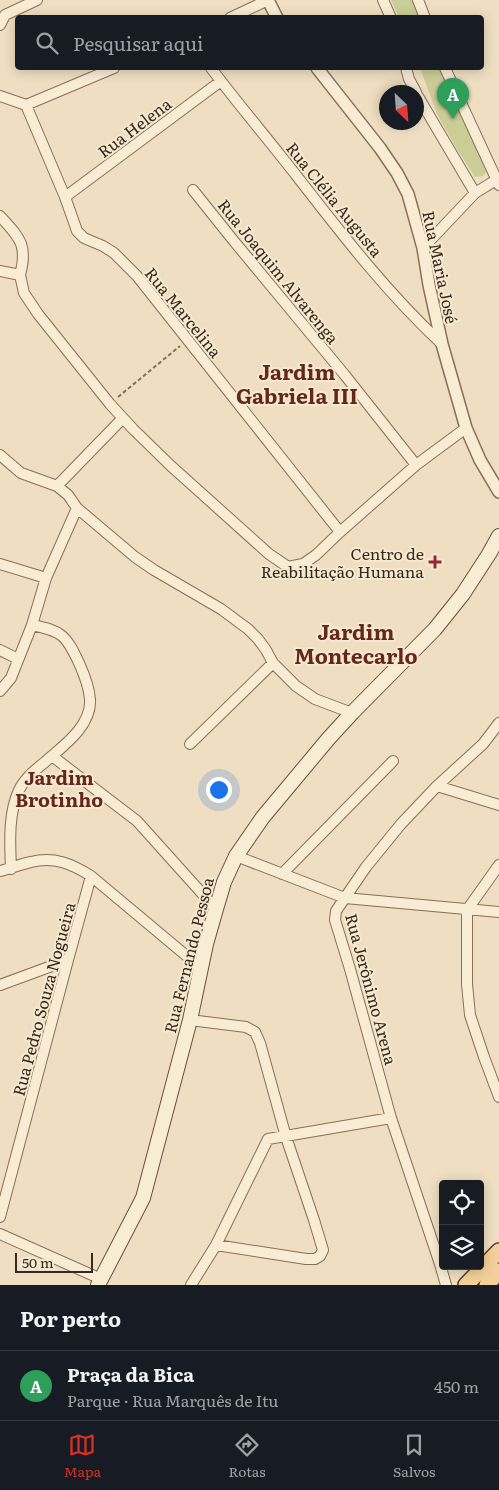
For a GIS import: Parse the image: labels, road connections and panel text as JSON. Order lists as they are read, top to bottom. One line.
{"streets":{"main road":["Rua Fernando Pessoa"],"street":["Rua Helena","Rua Clélia Augusta","Rua Maria José","Rua Joaquim Alvarenga","Rua Marcelina","Rua Jerônimo Arena","Rua Pedro Souza Nogueira"]},"crossings":[["Rua Helena","Rua Clélia Augusta"],["Rua Helena","Rua Marcelina"],["Rua Clélia Augusta","Rua Maria José"]],"districts":["Jardim Gabriela III","Jardim Montecarlo","Jardim Brotinho"],"places":{"health":["Centro de Reabilitação Humana"]},"scale_bar":"50 m","north":"bottom right","page":{"search":"Pesquisar aqui","pins":"A","scale":"50 m","heading":"Por perto","list":[{"mark":"A","name":"Praça da Bica","note":"Parque · Rua Marquês de Itu","value":"450 m"}],"nav":["Mapa","Rotas","Salvos"]}}
